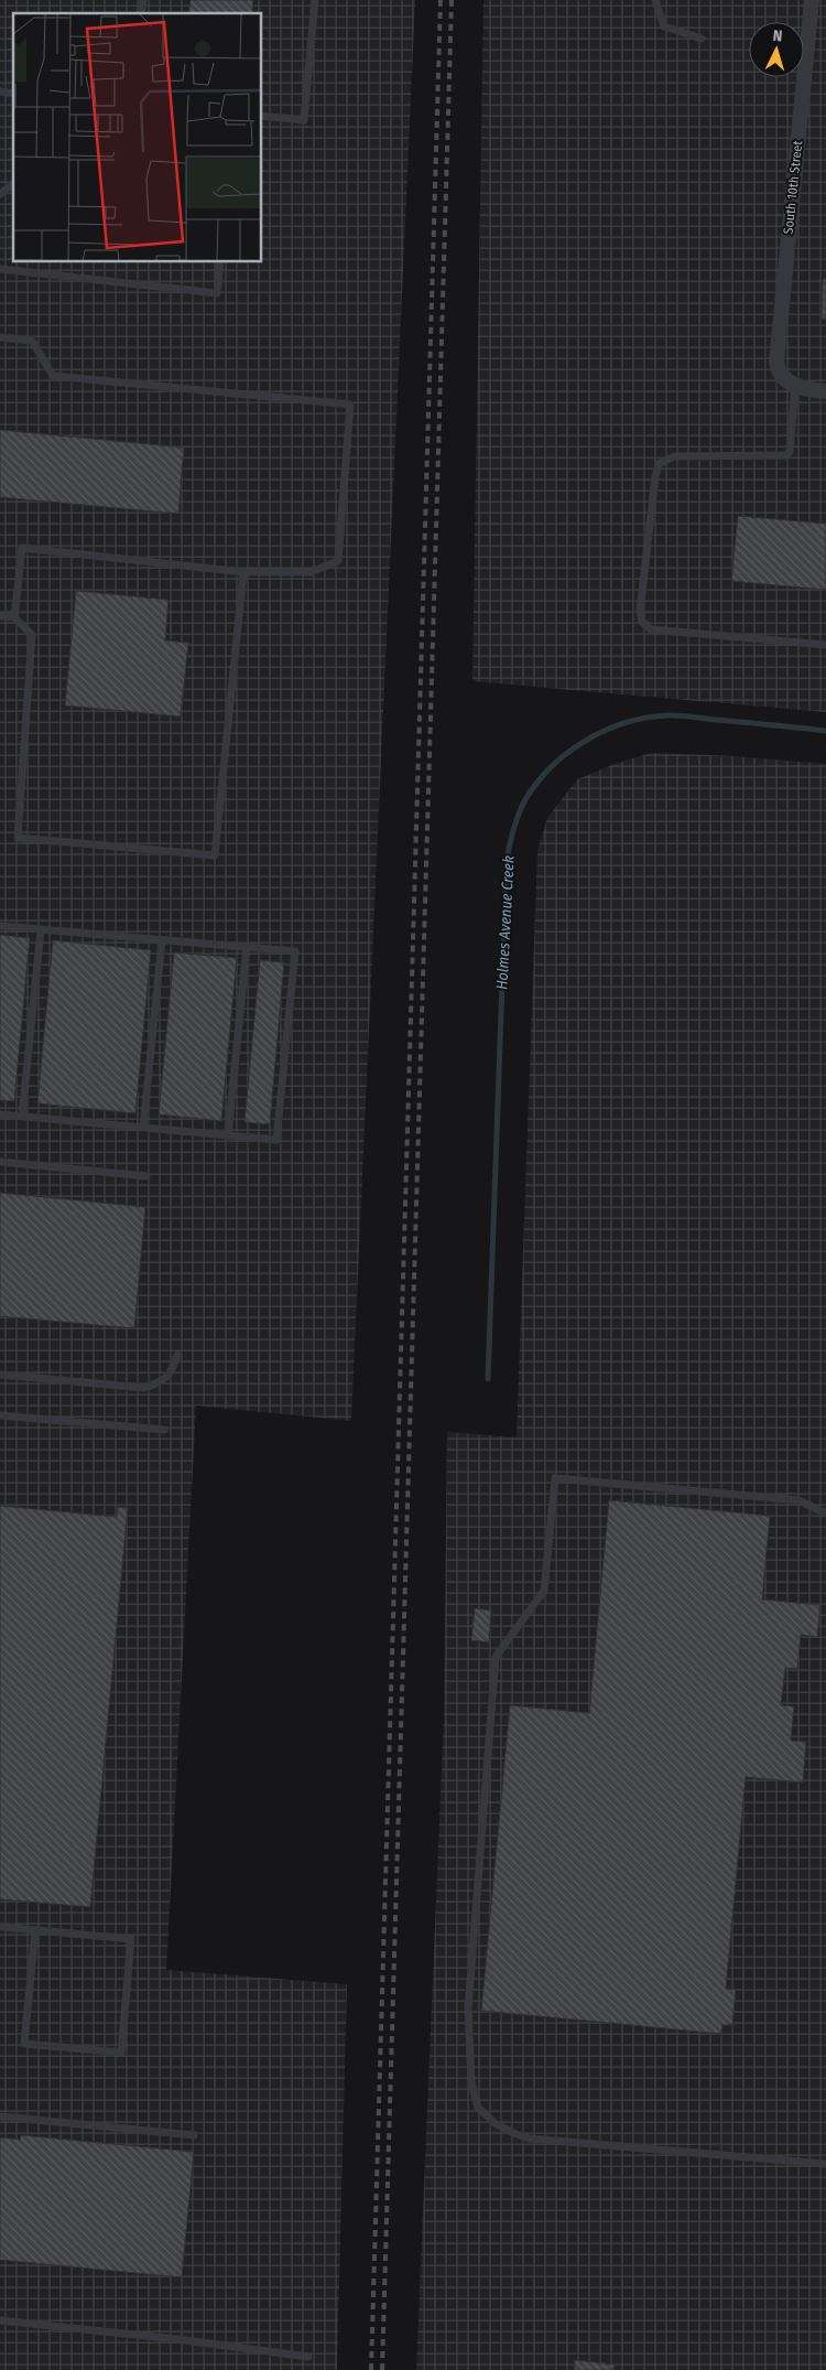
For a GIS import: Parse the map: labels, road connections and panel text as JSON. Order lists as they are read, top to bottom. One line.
{"streets":{"street":["South 10th Street"]},"water":["Holmes Avenue Creek"],"north":"top"}
